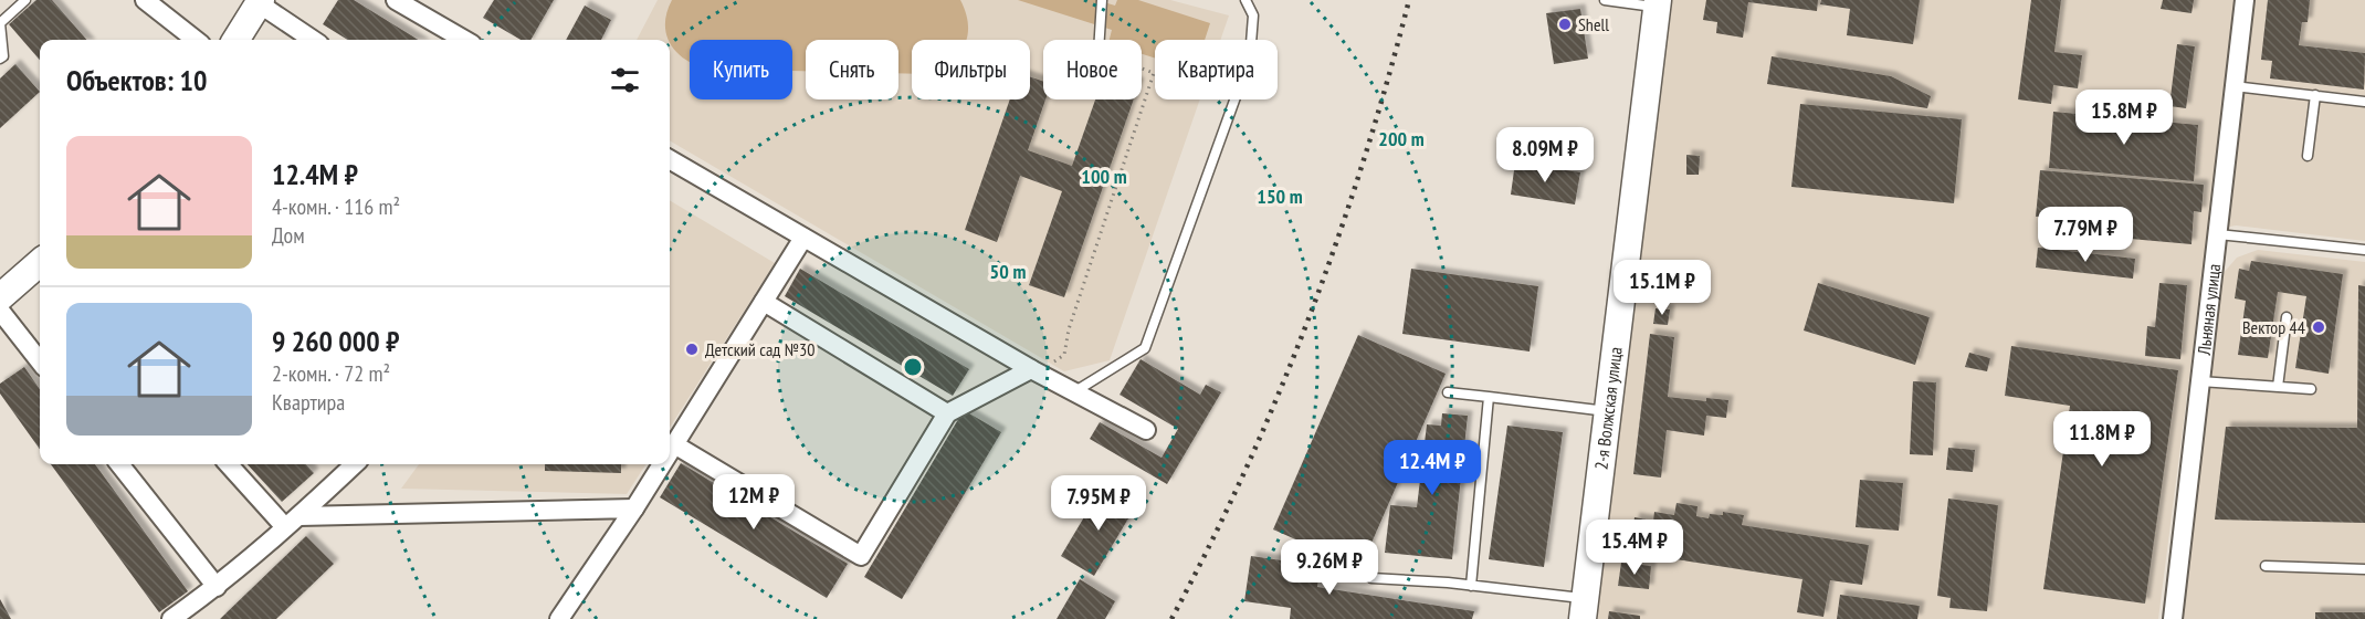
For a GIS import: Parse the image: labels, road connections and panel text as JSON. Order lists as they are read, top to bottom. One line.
{"streets":{"street":["Льняная улица","2-я Волжская улица"]},"places":["Shell","Вектор 44","Детский сад №30"],"page":{"chip":["Купить","Снять","Фильтры","Новое","Квартира"],"heading":"Объектов: 10","price":["15.8M ₽","8.09M ₽","7.79M ₽","15.1M ₽","11.8M ₽","12.4M ₽","12M ₽","7.95M ₽","15.4M ₽","9.26M ₽"],"list":[{"name":"12.4M ₽","note":"4-комн. · 116 m² · Дом"},{"name":"9 260 000 ₽","note":"2-комн. · 72 m² · Квартира"}]},"rings":["200 m","100 m","150 m","50 m"]}
